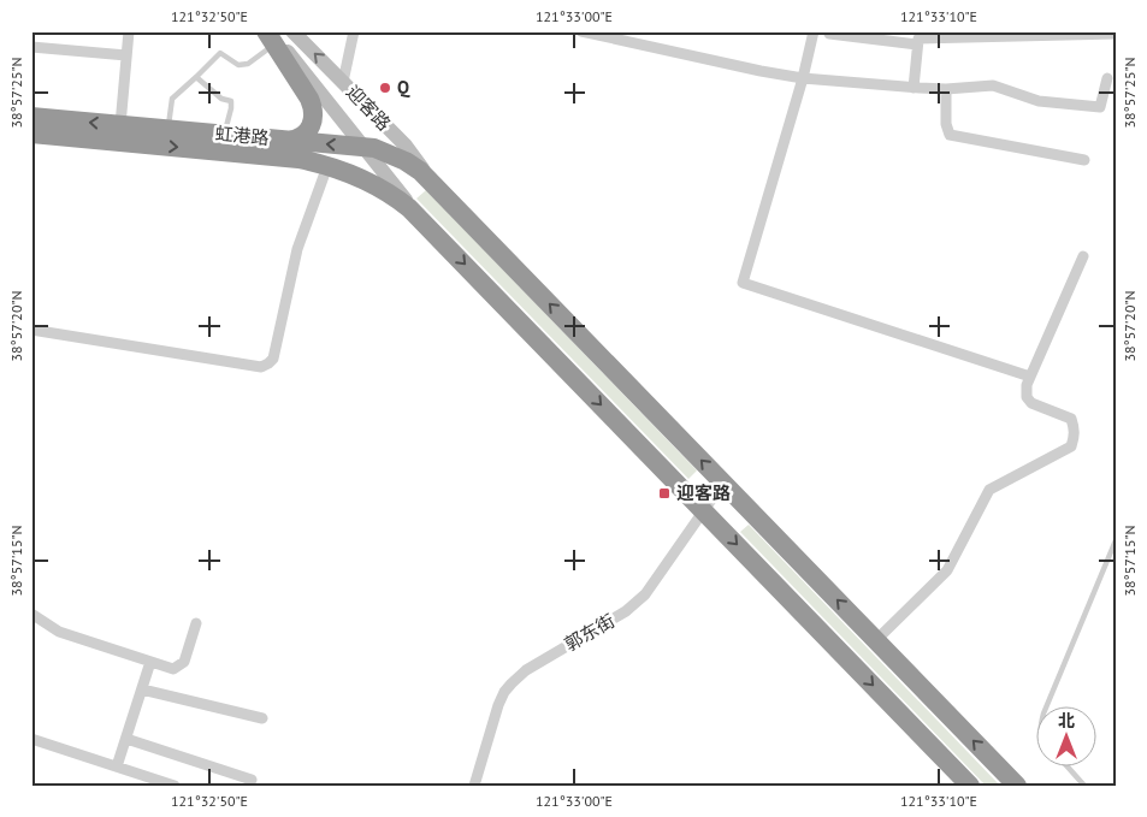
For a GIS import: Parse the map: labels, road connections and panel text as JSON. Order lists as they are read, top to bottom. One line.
{"streets":{"highway":["迎客路","虹港路"],"street":["郭东街"]},"crossings":[["迎客路","虹港路"],["迎客路","郭东街"]],"places":{"other":["Q"],"transit":["迎客路"]},"north":"top","coordinates":["121°32'50\"E","121°33'00\"E","121°33'10\"E","38°57'25\"N","38°57'20\"N","38°57'15\"N"]}
